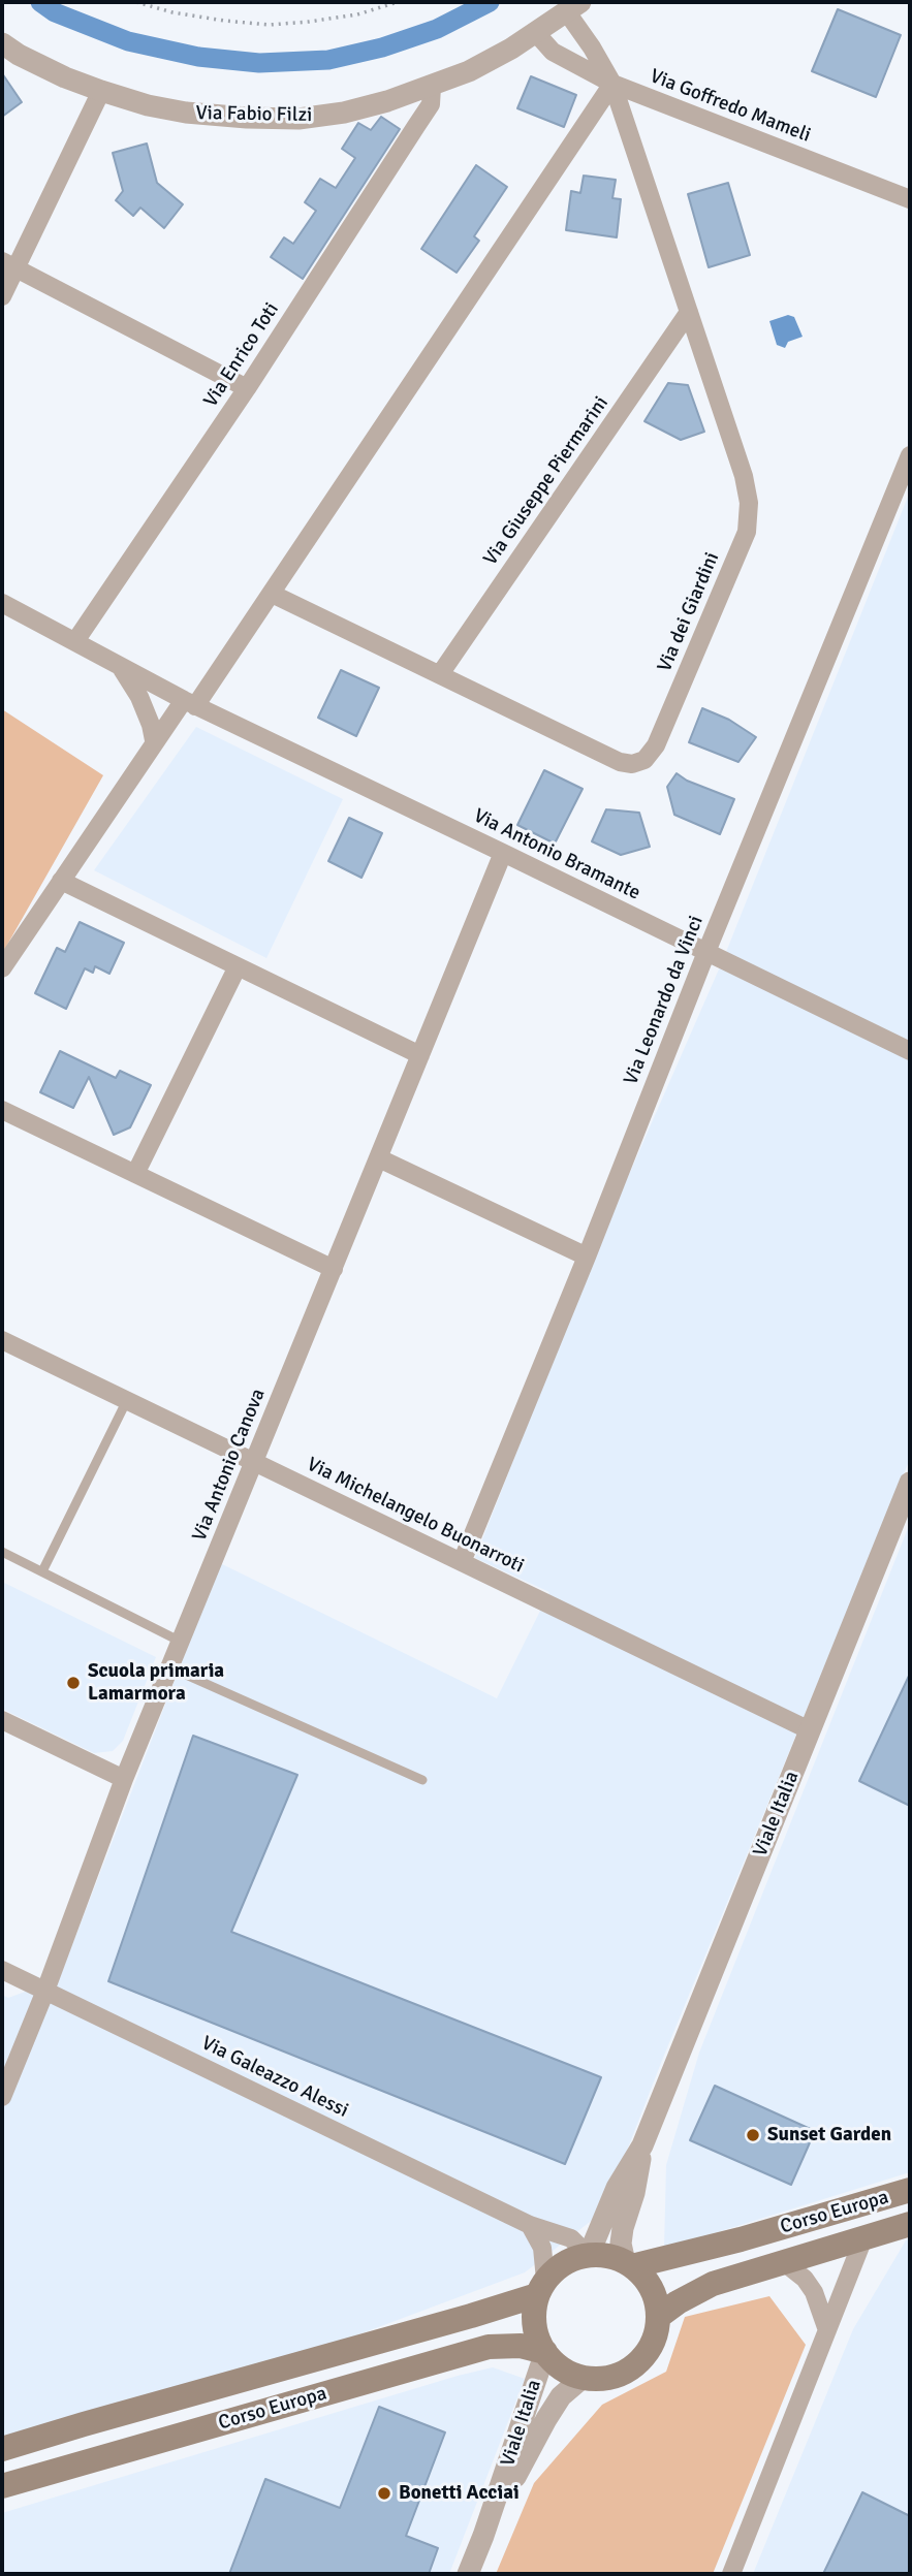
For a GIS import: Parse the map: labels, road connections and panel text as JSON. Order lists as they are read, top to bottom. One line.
{"streets":{"main road":["Corso Europa"],"street":["Via Goffredo Mameli","Via Fabio Filzi","Via Enrico Toti","Via Giuseppe Piermarini","Via dei Giardini","Via Antonio Bramante","Via Leonardo da Vinci","Via Antonio Canova","Via Michelangelo Buonarroti","Viale Italia","Via Galeazzo Alessi"]},"crossings":[["Via Goffredo Mameli","Via Fabio Filzi"],["Via Goffredo Mameli","Via dei Giardini"],["Via Fabio Filzi","Via Enrico Toti"],["Via Enrico Toti","Via Antonio Bramante"],["Via Giuseppe Piermarini","Via dei Giardini"],["Via Antonio Bramante","Via Leonardo da Vinci"],["Via Antonio Bramante","Via Antonio Canova"],["Via Leonardo da Vinci","Via Michelangelo Buonarroti"],["Via Antonio Canova","Via Michelangelo Buonarroti"],["Via Antonio Canova","Via Galeazzo Alessi"],["Via Michelangelo Buonarroti","Viale Italia"],["Viale Italia","Via Galeazzo Alessi"],["Viale Italia","Corso Europa"],["Via Galeazzo Alessi","Corso Europa"]],"places":["Scuola primaria Lamarmora","Sunset Garden","Bonetti Acciai"]}
